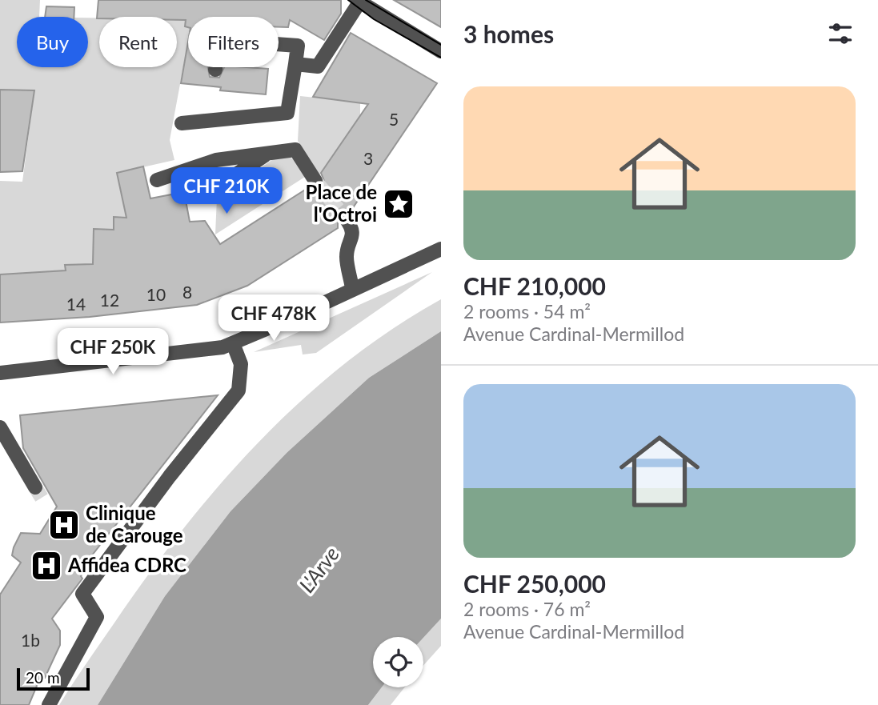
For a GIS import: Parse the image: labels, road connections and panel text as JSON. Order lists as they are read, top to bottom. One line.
{"water":["L'Arve"],"places":{"place":["Place de l'Octroi"],"hospital":["Clinique de Carouge","Affidea CDRC"]},"house_numbers":["5","3","8","10","12","14","1b"],"scale_bar":"20 m","page":{"heading":"3 homes","chip":["Buy","Rent","Filters"],"list":[{"name":"CHF 210,000","note":"2 rooms · 54 m² · Avenue Cardinal-Mermillod"},{"name":"CHF 250,000","note":"2 rooms · 76 m² · Avenue Cardinal-Mermillod"}],"price":["CHF 210K","CHF 478K","CHF 250K"],"scale":"20 m"}}
